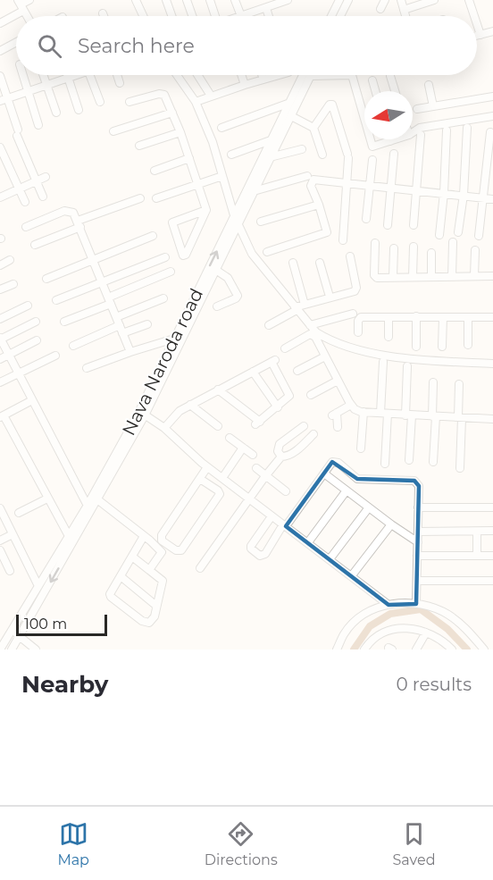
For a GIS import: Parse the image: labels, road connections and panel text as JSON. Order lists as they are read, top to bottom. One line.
{"streets":{"street":["Nava Naroda road"]},"scale_bar":"100 m","north":"left","page":{"search":"Search here","scale":"100 m","heading":["Nearby","0 results"],"nav":["Map","Directions","Saved"]}}
